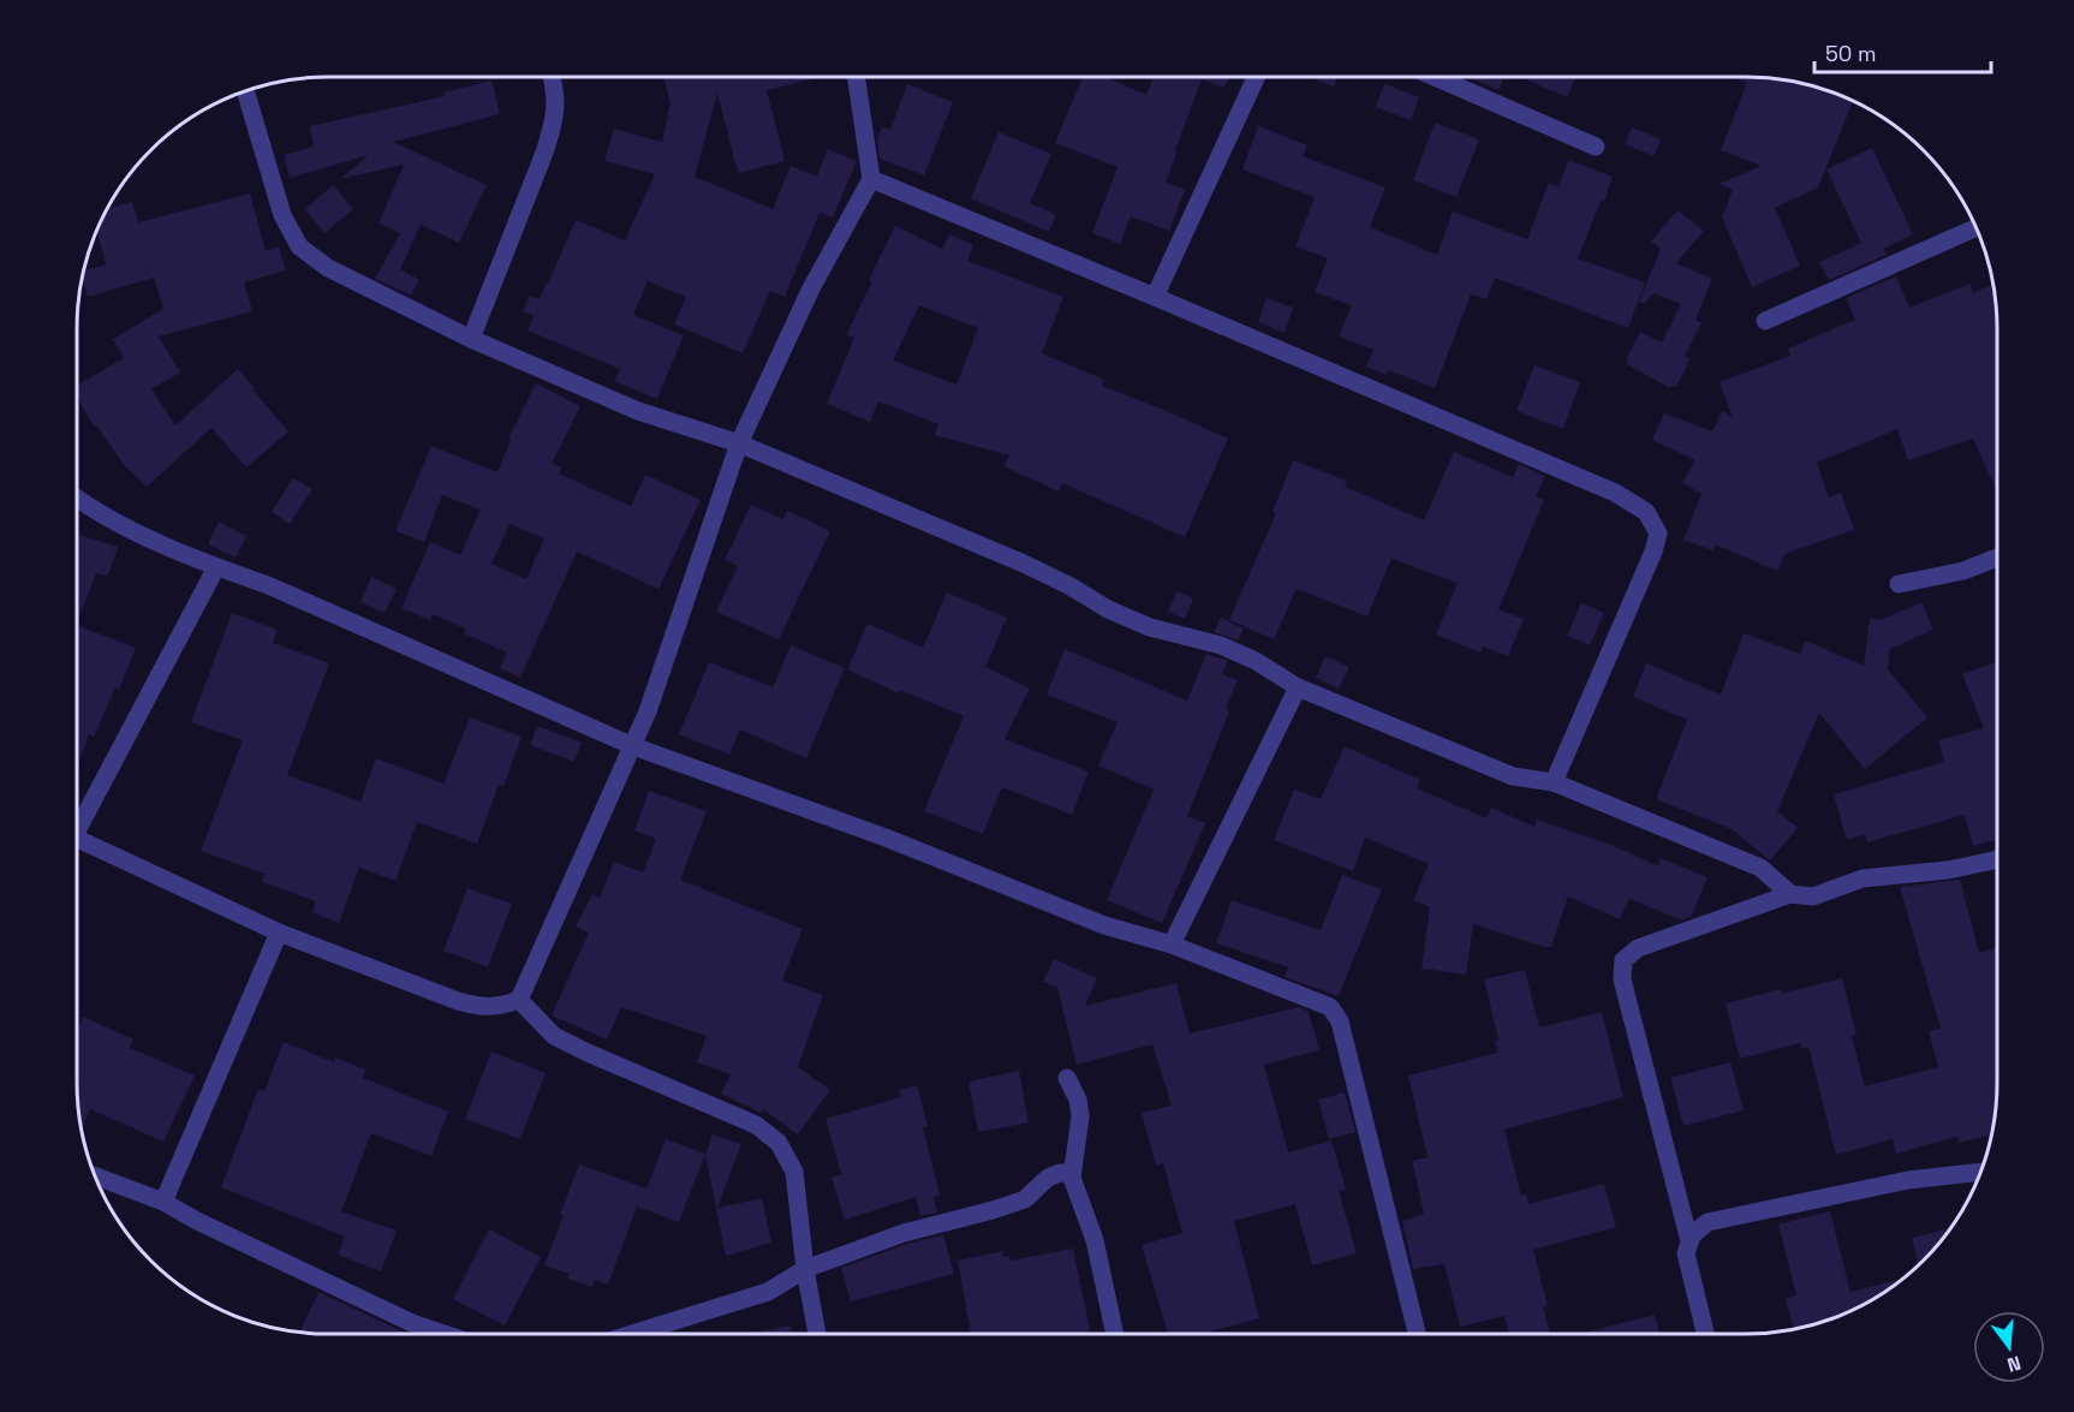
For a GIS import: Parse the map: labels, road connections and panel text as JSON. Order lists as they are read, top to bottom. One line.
{"scale_bar":"50 m","north":"bottom"}
